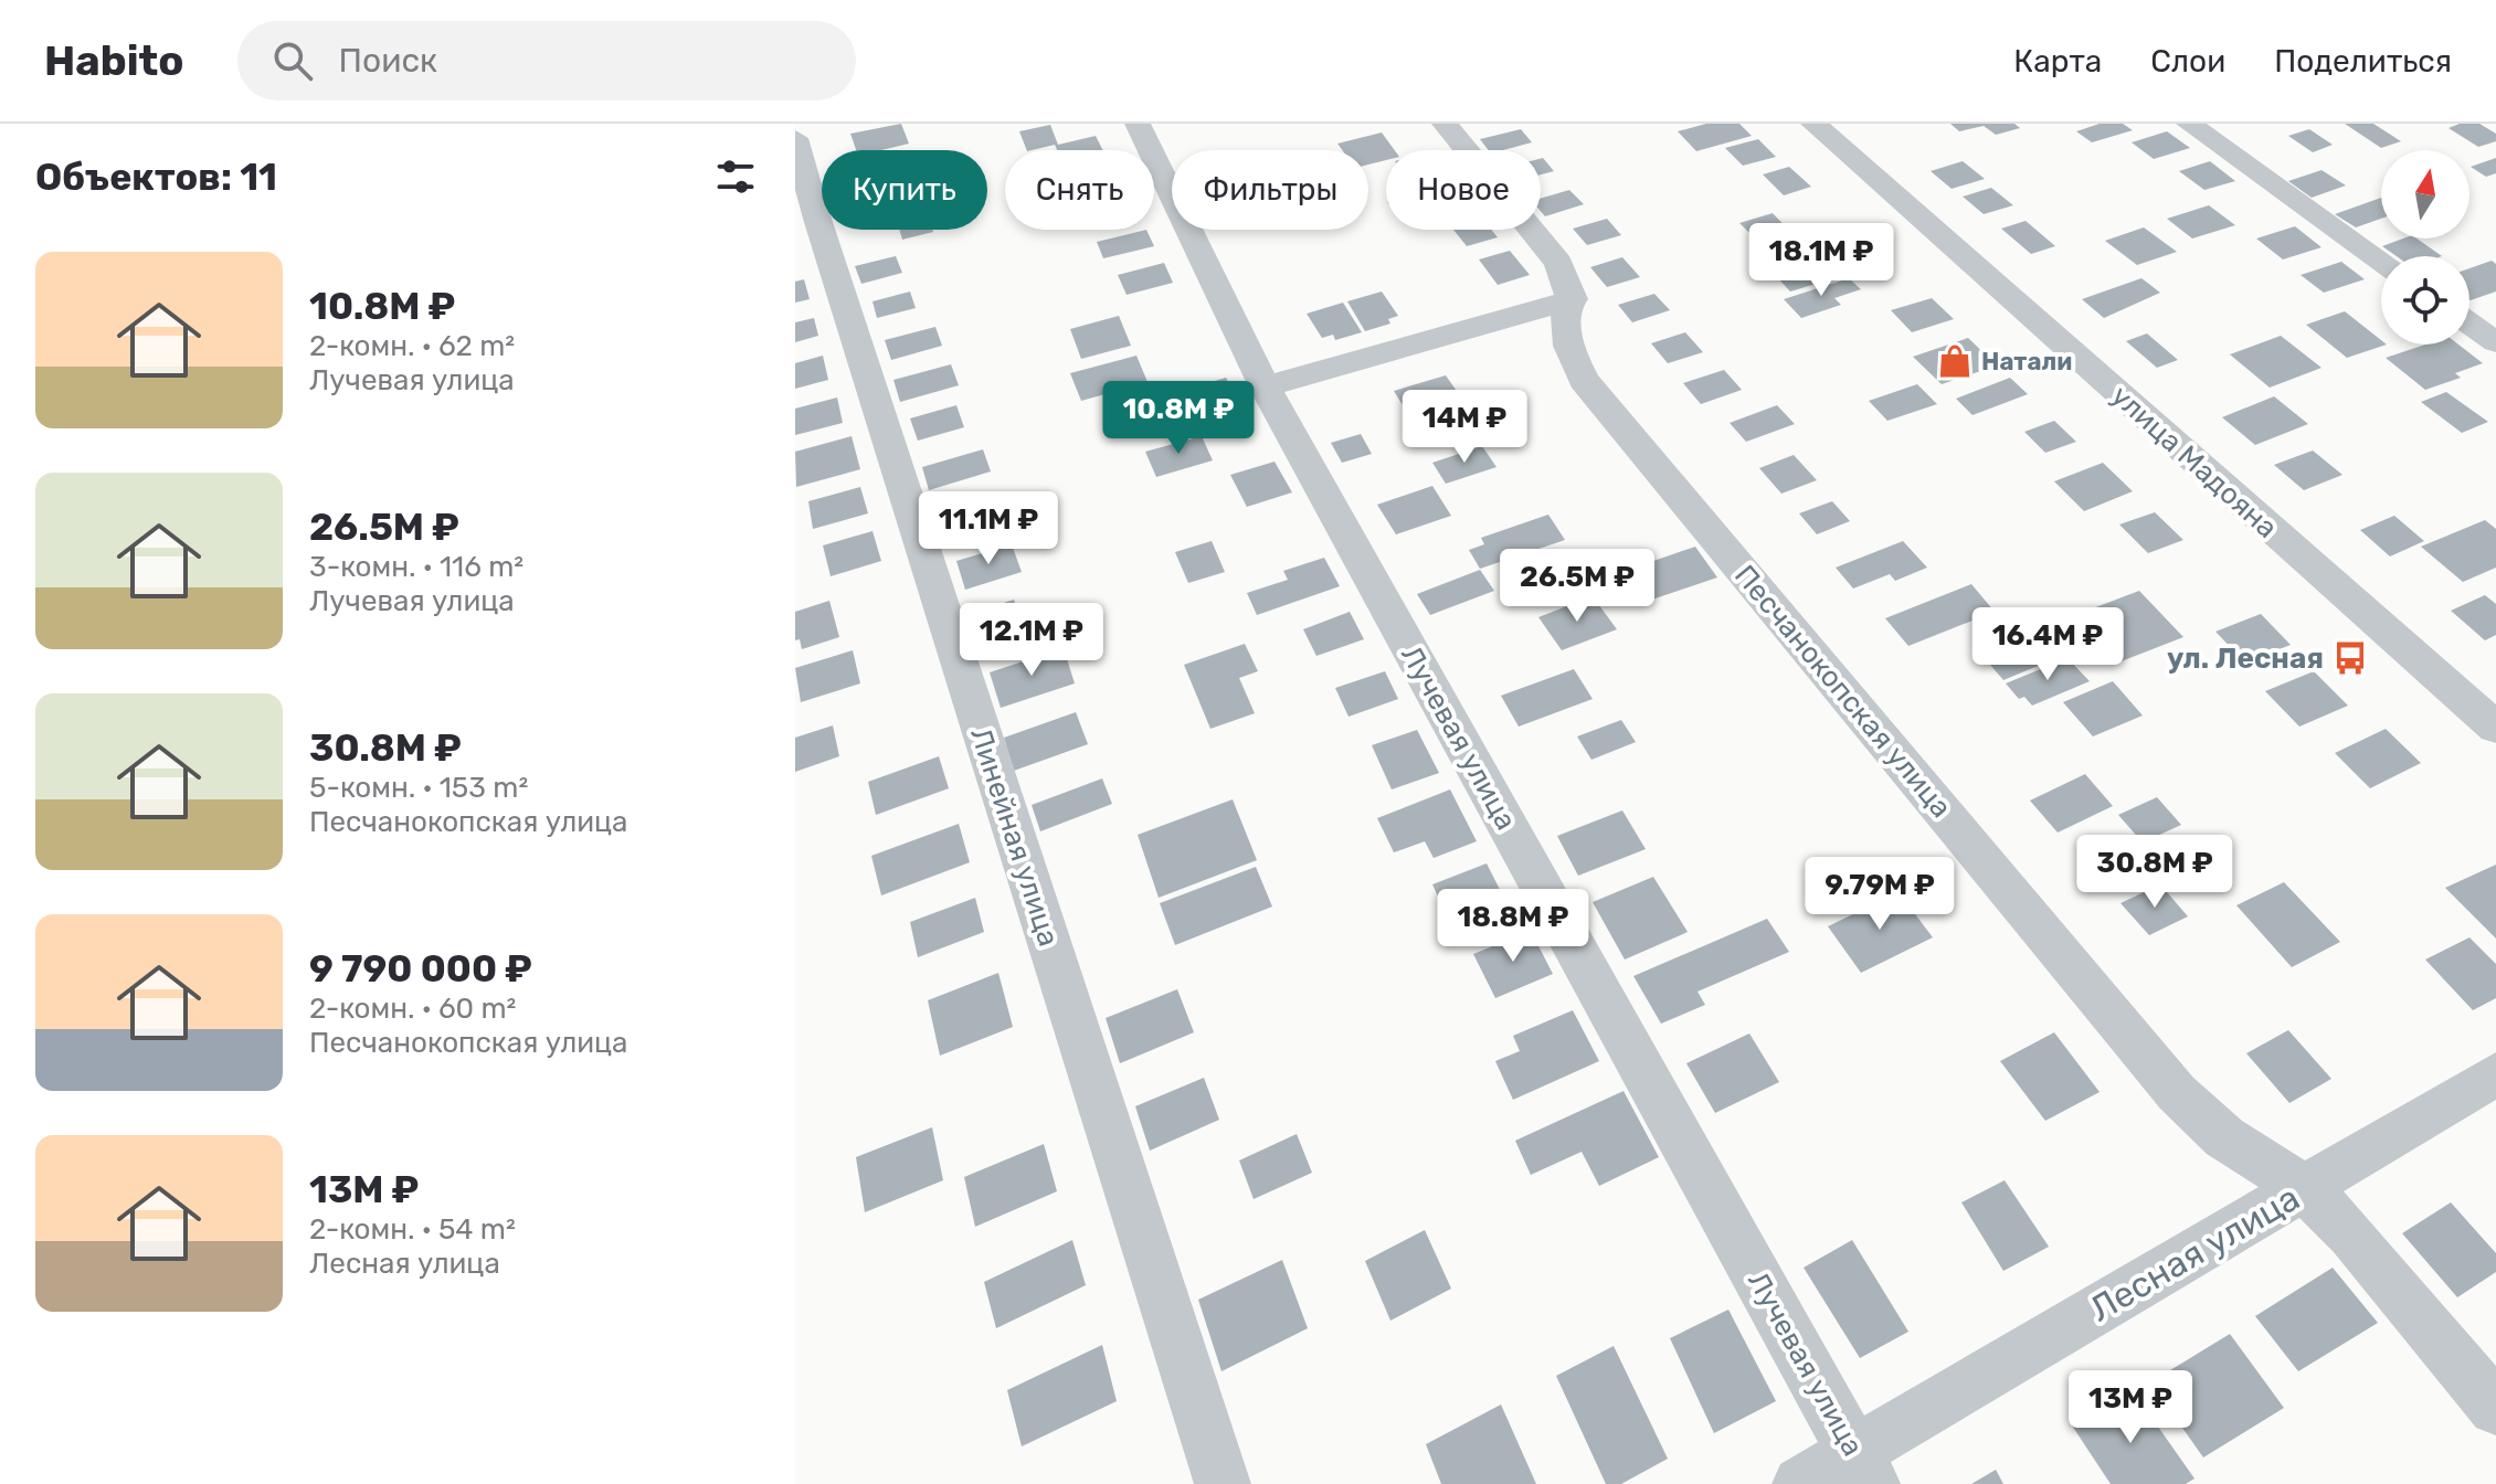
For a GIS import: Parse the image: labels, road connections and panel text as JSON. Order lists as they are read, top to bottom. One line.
{"streets":{"street":["улица Мадояна","Песчанокопская улица","Лучевая улица","Линейная улица","Лесная улица"]},"crossings":[["Песчанокопская улица","Лесная улица"],["Лучевая улица","Лесная улица"]],"places":{"shop":["Натали"],"bus stop":["ул. Лесная"]},"north":"top","page":{"header":"Habito","search":"Поиск","nav":["Карта","Слои","Поделиться"],"heading":"Объектов: 11","chip":["Купить","Снять","Фильтры","Новое"],"price":["18.1M ₽","10.8M ₽","14M ₽","11.1M ₽","26.5M ₽","12.1M ₽","16.4M ₽","30.8M ₽","9.79M ₽","18.8M ₽","13M ₽"],"list":[{"name":"10.8M ₽","note":"2-комн. · 62 m² · Лучевая улица"},{"name":"26.5M ₽","note":"3-комн. · 116 m² · Лучевая улица"},{"name":"30.8M ₽","note":"5-комн. · 153 m² · Песчанокопская улица"},{"name":"9 790 000 ₽","note":"2-комн. · 60 m² · Песчанокопская улица"},{"name":"13M ₽","note":"2-комн. · 54 m² · Лесная улица"}]}}
